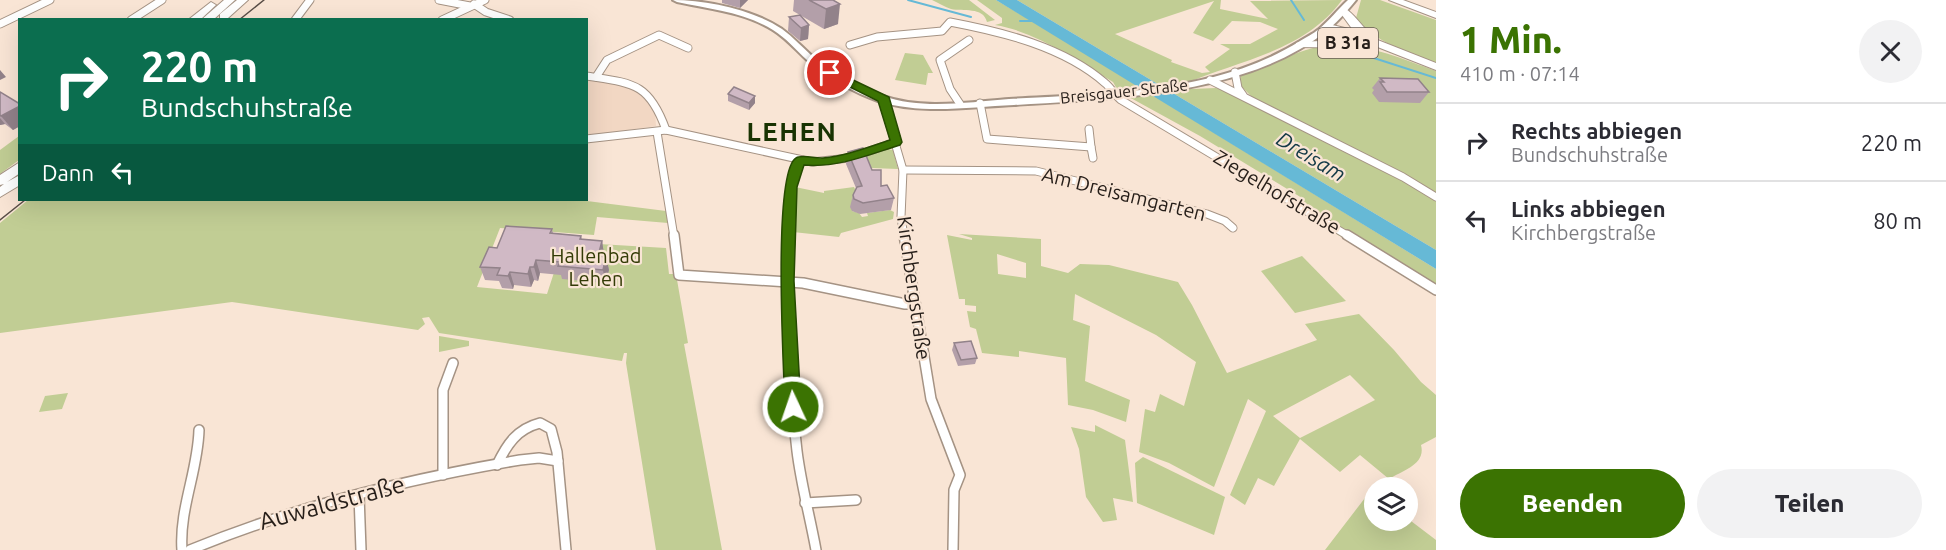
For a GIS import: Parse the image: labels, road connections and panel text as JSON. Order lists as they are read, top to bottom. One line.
{"streets":{"highway":["B 31a"],"street":["Breisgauer Straße","Ziegelhofstraße","Am Dreisamgarten","Kirchbergstraße","Auwaldstraße"]},"crossings":[["B 31a","Breisgauer Straße"],["Breisgauer Straße","Ziegelhofstraße"],["Breisgauer Straße","Kirchbergstraße"],["Am Dreisamgarten","Kirchbergstraße"]],"districts":["LEHEN"],"water":["Dreisam"],"parks":["Hallenbad Lehen"],"page":{"heading":["1 Min.","410 m · 07:14"],"turn":["220 m","Bundschuhstraße"],"list":[{"name":"Rechts abbiegen","note":"Bundschuhstraße","value":"220 m"},{"name":"Links abbiegen","note":"Kirchbergstraße","value":"80 m"}],"then":"Dann","buttons":["Beenden","Teilen"]}}
